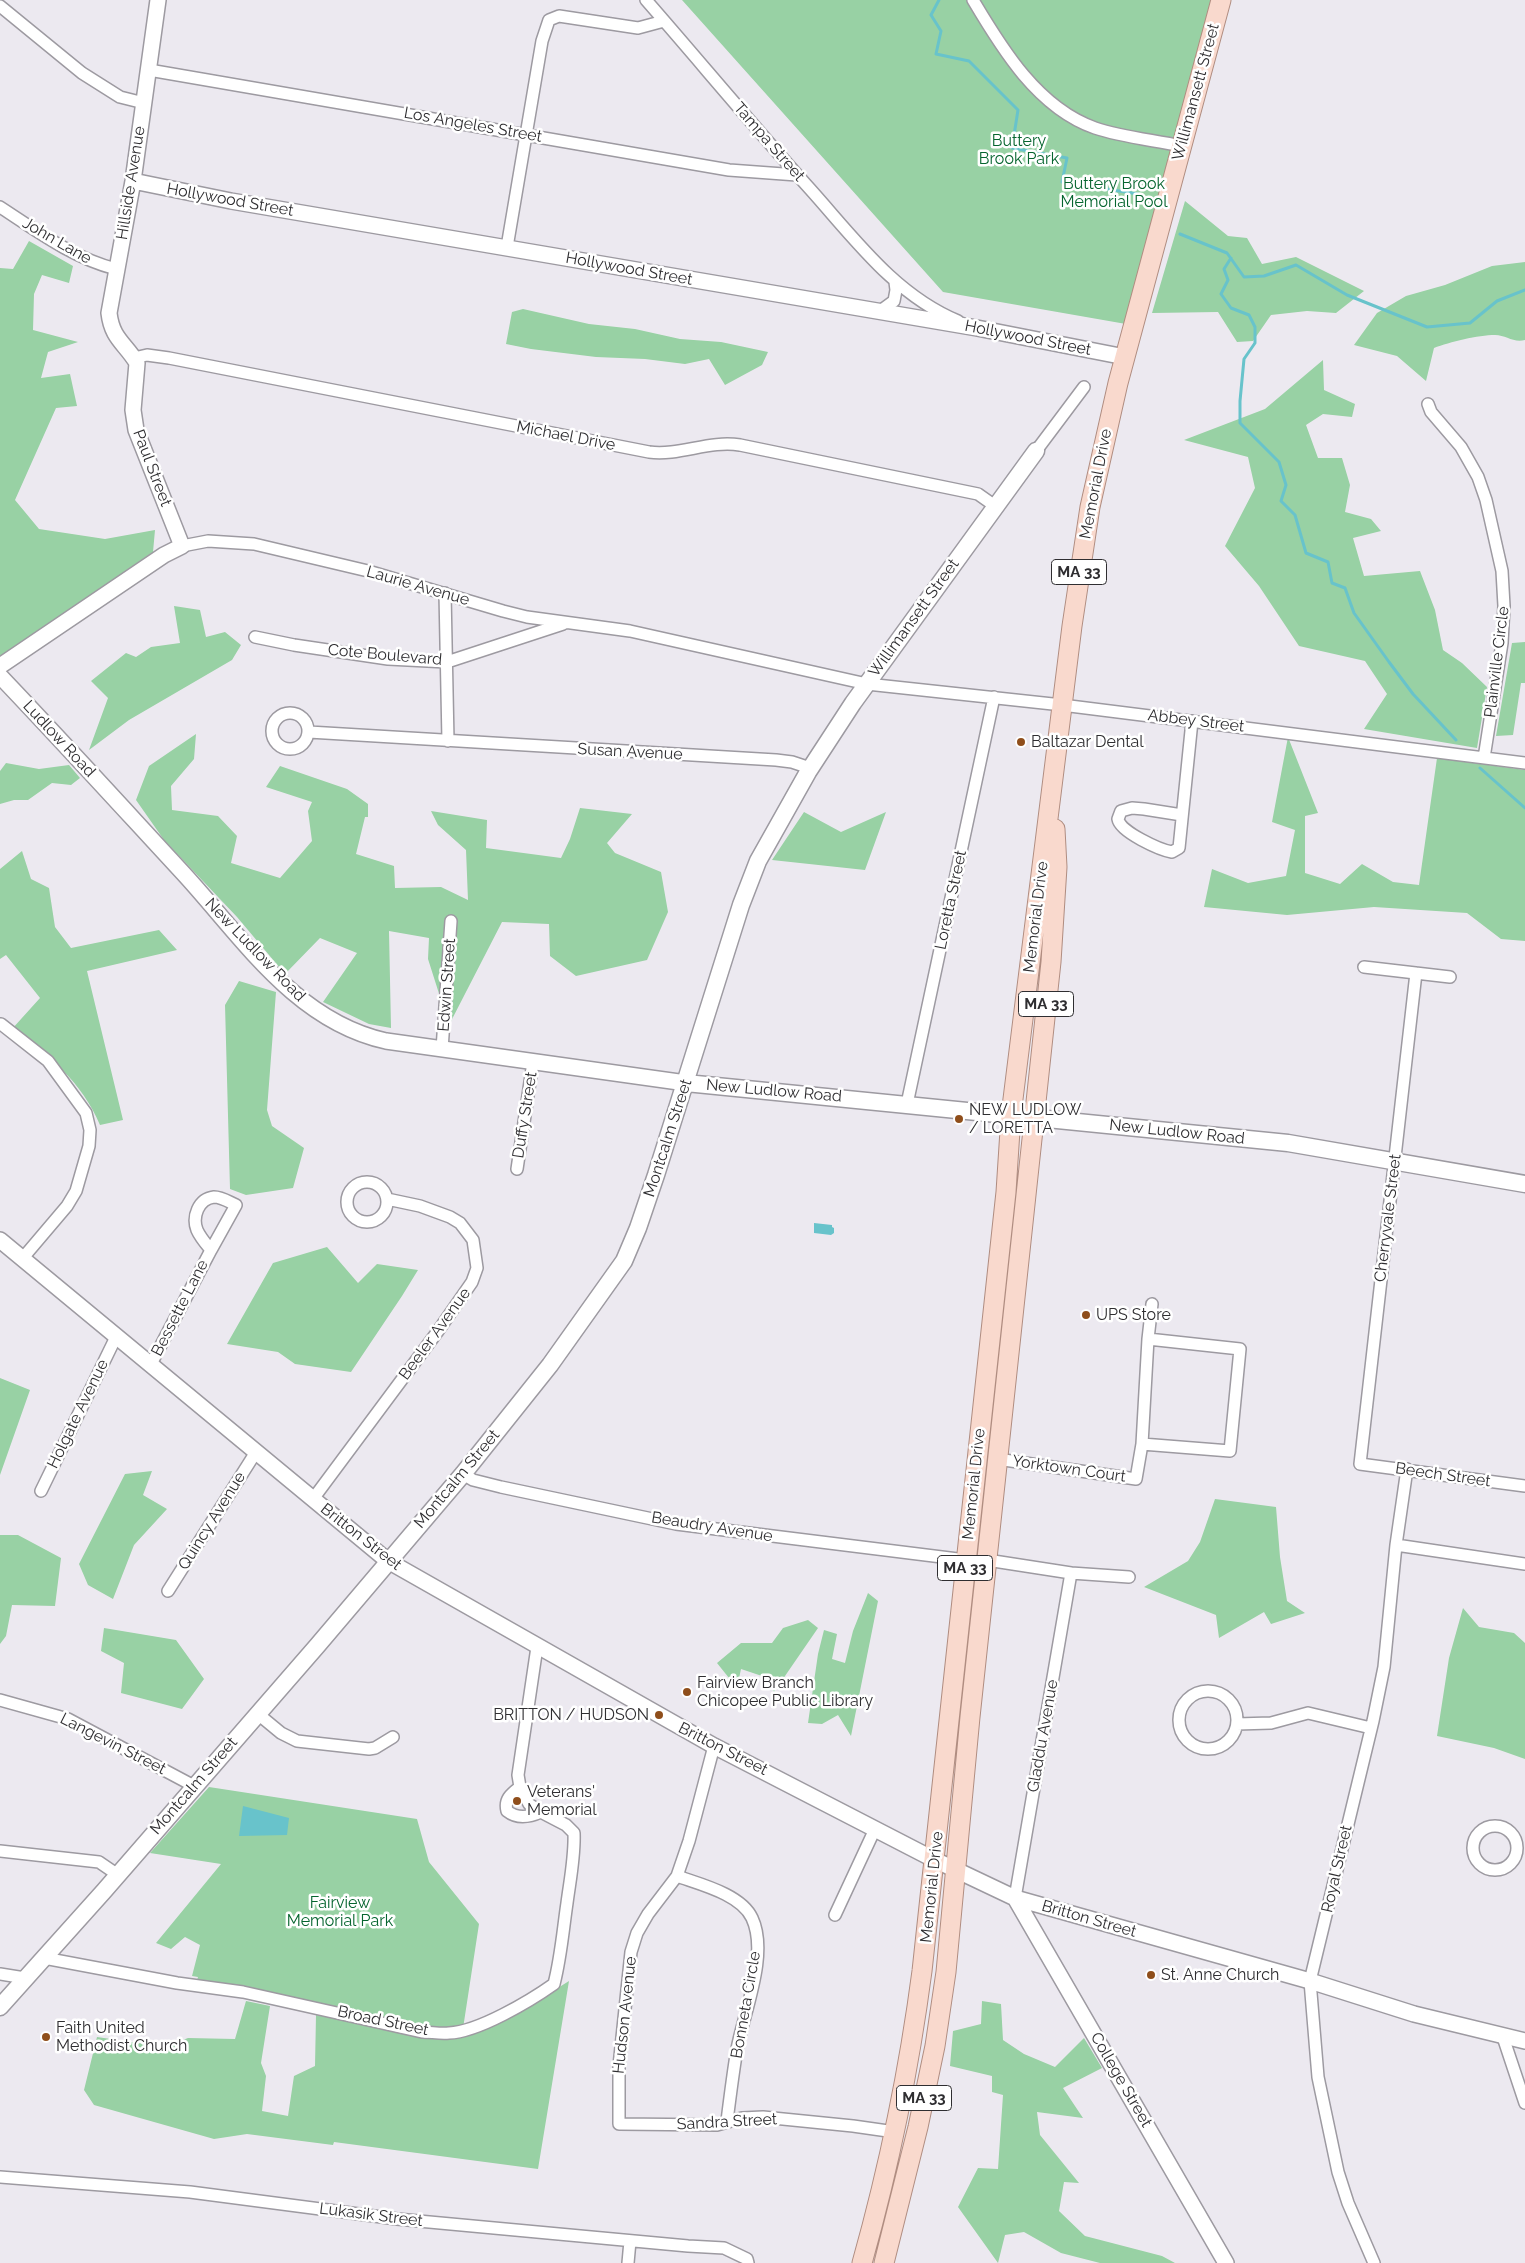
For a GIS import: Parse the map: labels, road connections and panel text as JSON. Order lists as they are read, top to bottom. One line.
{"streets":{"main road":["Willimansett Street","Memorial Drive","MA 33","New Ludlow Road","Montcalm Street"],"street":["Los Angeles Street","Tampa Street","Hillside Avenue","Hollywood Street","John Lane","Michael Drive","Paul Street","Laurie Avenue","Cote Boulevard","Plainville Circle","Abbey Street","Ludlow Road","Susan Avenue","Loretta Street","Edwin Street","Duffy Street","Cherryvale Street","Bessette Lane","Beeler Avenue","Holgate Avenue","Yorktown Court","Beech Street","Quincy Avenue","Beaudry Avenue","Britton Street","Gladdu Avenue","Langevin Street","Royal Street","Bonneta Circle","Hudson Avenue","Broad Street","College Street","Sandra Street","Lukasik Street"]},"crossings":[["Willimansett Street","Hollywood Street"],["Willimansett Street","Michael Drive"],["Willimansett Street","Memorial Drive"],["Willimansett Street","Laurie Avenue"],["Willimansett Street","Abbey Street"],["Willimansett Street","Susan Avenue"],["Willimansett Street","Montcalm Street"],["Los Angeles Street","Tampa Street"],["Los Angeles Street","Hillside Avenue"],["Tampa Street","Hollywood Street"],["Hillside Avenue","Hollywood Street"],["Hillside Avenue","John Lane"],["Hillside Avenue","Michael Drive"],["Hillside Avenue","Paul Street"],["Hollywood Street","Memorial Drive"],["Michael Drive","Paul Street"],["Paul Street","Laurie Avenue"],["Memorial Drive","Abbey Street"],["Memorial Drive","New Ludlow Road"],["Memorial Drive","Yorktown Court"],["Memorial Drive","Beaudry Avenue"],["Memorial Drive","Britton Street"],["Memorial Drive","Sandra Street"],["Laurie Avenue","Cote Boulevard"],["Laurie Avenue","Abbey Street"],["Plainville Circle","Abbey Street"],["Abbey Street","Loretta Street"],["Ludlow Road","New Ludlow Road"],["Loretta Street","New Ludlow Road"],["New Ludlow Road","Edwin Street"],["New Ludlow Road","Duffy Street"],["New Ludlow Road","Montcalm Street"],["New Ludlow Road","Cherryvale Street"],["Montcalm Street","Beaudry Avenue"],["Montcalm Street","Britton Street"],["Montcalm Street","Langevin Street"],["Montcalm Street","Broad Street"],["Cherryvale Street","Beech Street"],["Bessette Lane","Britton Street"],["Beeler Avenue","Britton Street"],["Holgate Avenue","Britton Street"],["Beech Street","Royal Street"],["Quincy Avenue","Britton Street"],["Britton Street","Gladdu Avenue"],["Britton Street","Royal Street"],["Britton Street","Hudson Avenue"],["Britton Street","College Street"],["Gladdu Avenue","College Street"],["Bonneta Circle","Hudson Avenue"],["Bonneta Circle","Sandra Street"],["Hudson Avenue","Sandra Street"]],"parks":["Buttery Brook Park","Buttery Brook Memorial Pool","Fairview Memorial Park"],"places":["Baltazar Dental","NEW LUDLOW / LORETTA","UPS Store","Fairview Branch Chicopee Public Library","BRITTON / HUDSON","Veterans' Memorial","St. Anne Church","Faith United Methodist Church"]}
